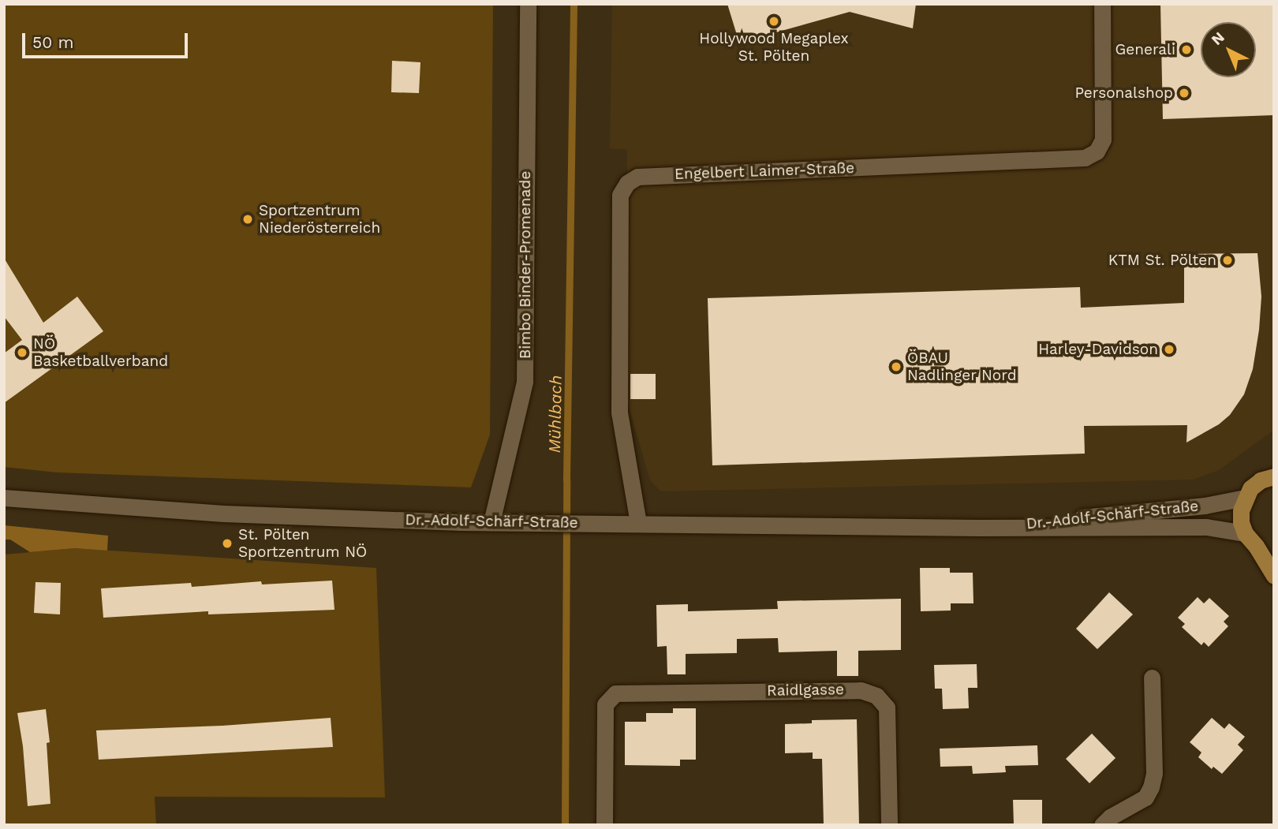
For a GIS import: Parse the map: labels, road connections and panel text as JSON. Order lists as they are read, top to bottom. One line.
{"streets":{"street":["Engelbert Laimer-Straße","Bimbo Binder-Promenade","Dr.-Adolf-Schärf-Straße","Raidlgasse"]},"crossings":[["Engelbert Laimer-Straße","Dr.-Adolf-Schärf-Straße"],["Bimbo Binder-Promenade","Dr.-Adolf-Schärf-Straße"]],"water":["Mühlbach"],"places":["Hollywood Megaplex St. Pölten","Generali","Personalshop","Sportzentrum Niederösterreich","KTM St. Pölten","Harley-Davidson","NÖ Basketballverband","ÖBAU Nadlinger Nord","St. Pölten Sportzentrum NÖ"],"scale_bar":"50 m","north":"top left"}
